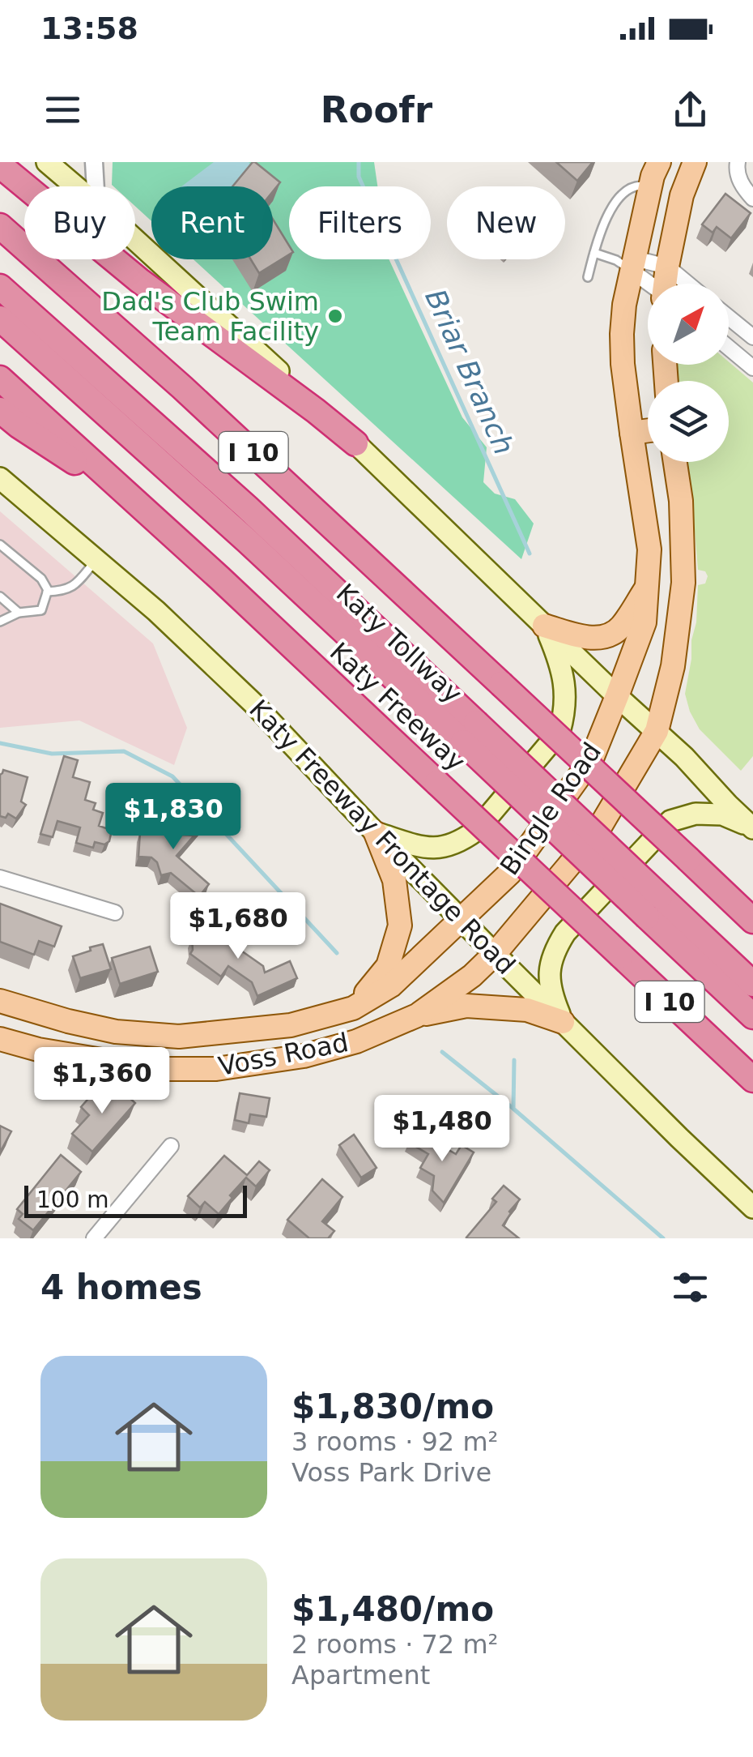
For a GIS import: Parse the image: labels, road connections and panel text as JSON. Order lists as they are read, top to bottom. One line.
{"streets":{"highway":["I 10","Katy Tollway","Katy Freeway"],"main road":["Bingle Road","Katy Freeway Frontage Road","Voss Road"]},"crossings":[["Bingle Road","Katy Freeway Frontage Road"],["Bingle Road","Voss Road"],["Katy Freeway Frontage Road","Voss Road"]],"water":["Briar Branch"],"places":["Dad's Club Swim Team Facility"],"scale_bar":"100 m","north":"top right","page":{"status":"13:58","header":"Roofr","chip":["Buy","Rent","Filters","New"],"price":["$1,830","$1,680","$1,360","$1,480"],"scale":"100 m","heading":"4 homes","list":[{"name":"$1,830/mo","note":"3 rooms · 92 m² · Voss Park Drive"},{"name":"$1,480/mo","note":"2 rooms · 72 m² · Apartment"}]}}
